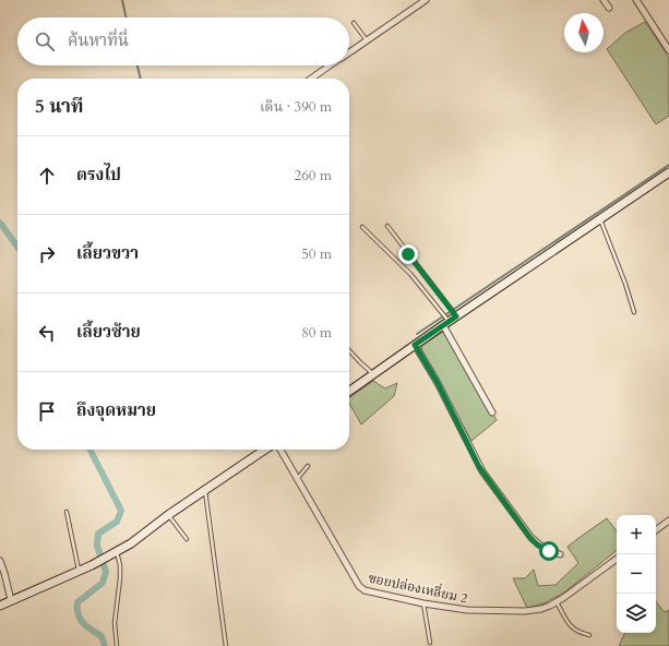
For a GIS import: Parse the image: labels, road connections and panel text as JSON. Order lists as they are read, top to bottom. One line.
{"streets":{"street":["ซอยปล่องเหลี่ยม 2"]},"north":"top","page":{"search":"ค้นหาที่นี่","heading":["5 นาที","เดิน · 390 m"],"list":[["ตรงไป","260 m"],["เลี้ยวขวา","50 m"],["เลี้ยวซ้าย","80 m"],"ถึงจุดหมาย"],"map_buttons":["+","−"]}}
